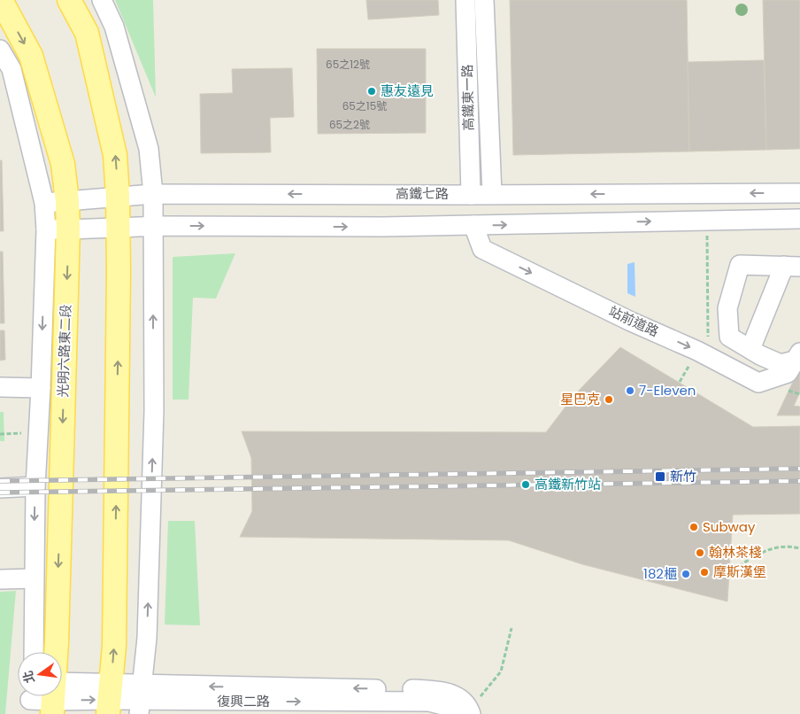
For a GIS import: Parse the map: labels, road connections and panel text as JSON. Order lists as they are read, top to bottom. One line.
{"streets":{"main road":["光明六路東二段"],"street":["高鐵東一路","高鐵七路","站前道路","復興二路"]},"crossings":[["高鐵東一路","高鐵七路"],["高鐵七路","光明六路東二段"]],"places":{"other":["惠友遠見","7-Eleven","星巴克","高鐵新竹站","Subway","翰林茶棧","摩斯漢堡","182櫃"],"transit":["新竹"]},"house_numbers":["65之12號","65之15號","65之2號"],"north":"left"}
